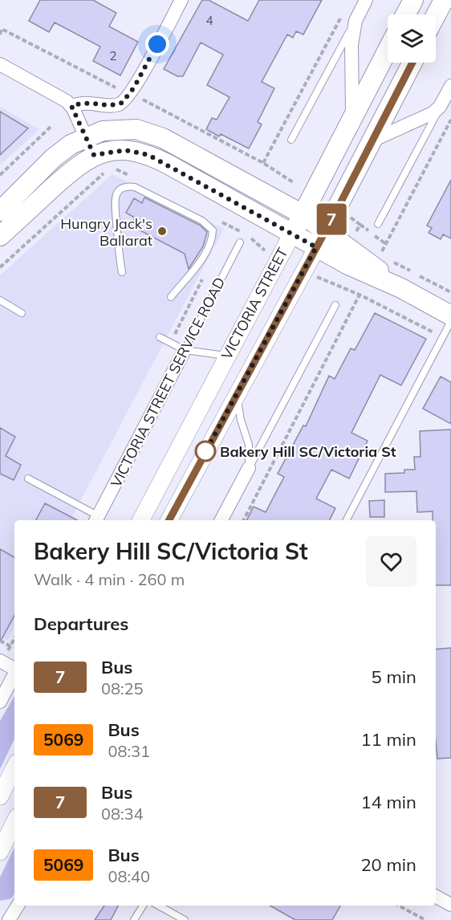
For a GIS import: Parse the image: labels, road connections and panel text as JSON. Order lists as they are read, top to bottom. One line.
{"streets":{"main road":["VICTORIA STREET"],"street":["VICTORIA STREET SERVICE ROAD"]},"places":["Hungry Jack's Ballarat","Bakery Hill SC/Victoria St"],"lines":["bus line 7"],"house_numbers":["4","2"],"page":{"on_map":"7","heading":[["Bakery Hill SC/Victoria St","Walk · 4 min · 260 m"],"Departures"],"list":[{"mark":"7","name":"Bus","note":"08:25","value":"5 min"},{"mark":"5069","name":"Bus","note":"08:31","value":"11 min"},{"mark":"7","name":"Bus","note":"08:34","value":"14 min"},{"mark":"5069","name":"Bus","note":"08:40","value":"20 min"}]}}
